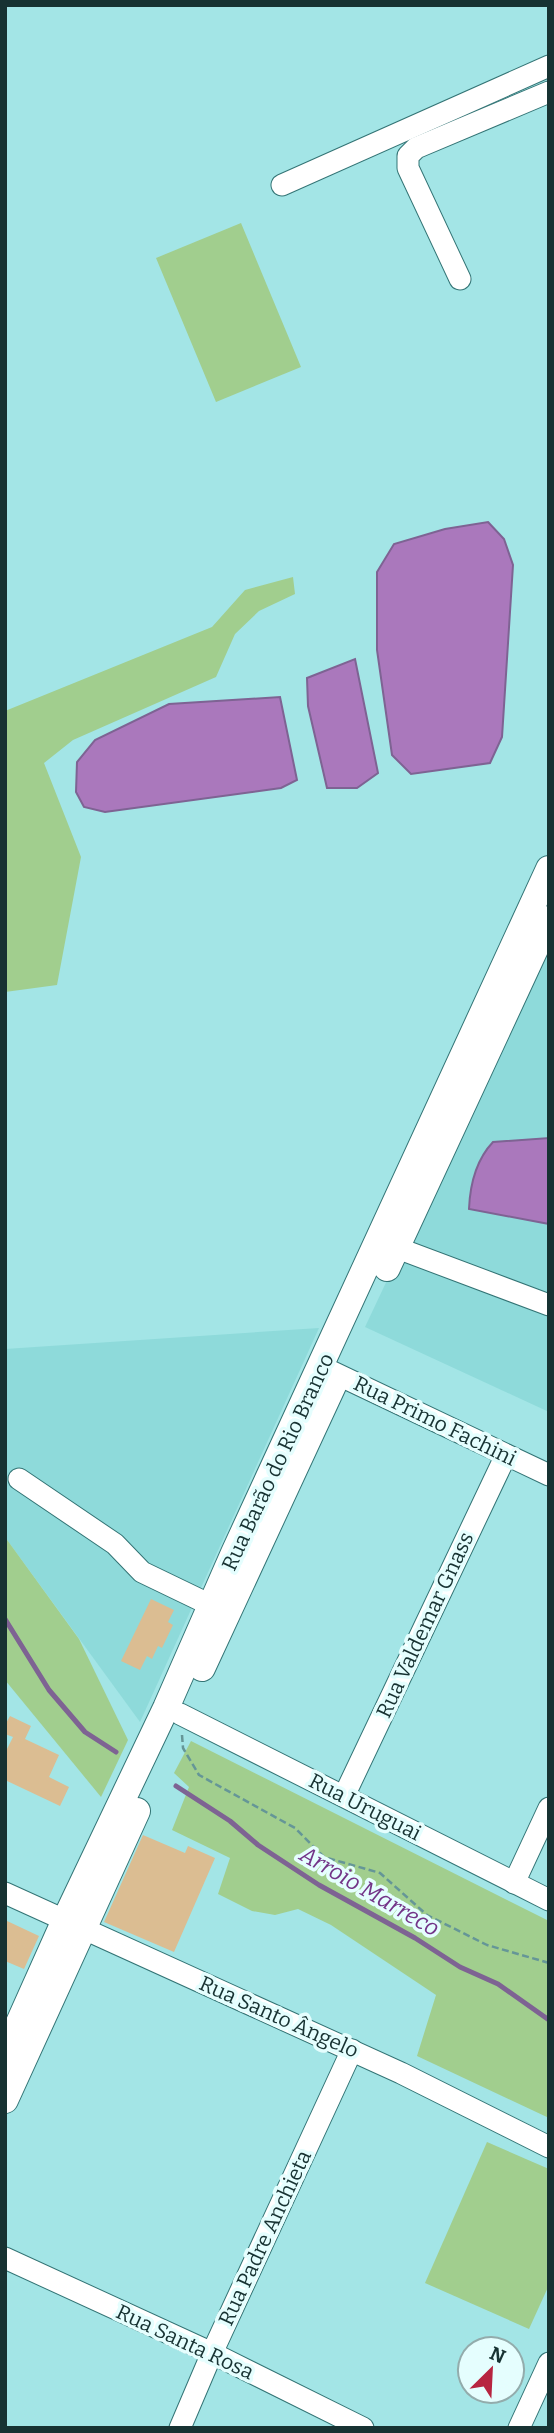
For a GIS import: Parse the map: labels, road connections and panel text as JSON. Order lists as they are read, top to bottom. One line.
{"streets":{"main road":["Rua Barão do Rio Branco"],"street":["Rua Primo Fachini","Rua Valdemar Gnass","Rua Uruguai","Rua Santo Ângelo","Rua Padre Anchieta","Rua Santa Rosa"]},"crossings":[["Rua Primo Fachini","Rua Barão do Rio Branco"],["Rua Primo Fachini","Rua Valdemar Gnass"],["Rua Barão do Rio Branco","Rua Uruguai"],["Rua Barão do Rio Branco","Rua Santo Ângelo"],["Rua Valdemar Gnass","Rua Uruguai"],["Rua Santo Ângelo","Rua Padre Anchieta"],["Rua Padre Anchieta","Rua Santa Rosa"]],"water":["Arroio Marreco"],"north":"top right"}
